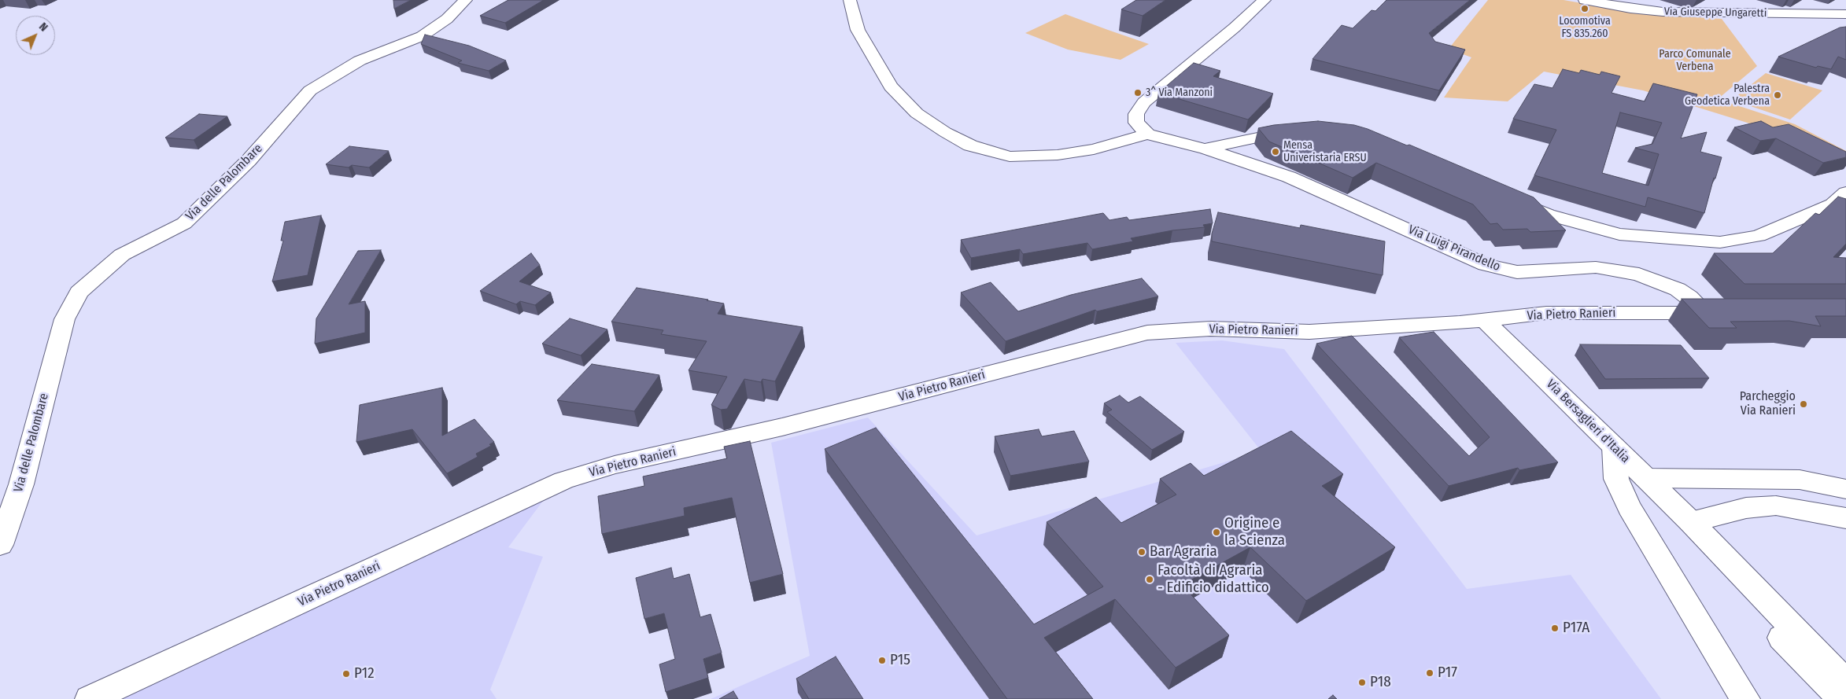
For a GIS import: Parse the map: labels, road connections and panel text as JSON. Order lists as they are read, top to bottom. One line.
{"streets":{"main road":["Via Giuseppe Ungaretti","Via delle Palombare","Via Luigi Pirandello","Via Pietro Ranieri","Via Bersaglieri d'Italia"]},"crossings":[["Via Luigi Pirandello","Via Pietro Ranieri"],["Via Pietro Ranieri","Via Bersaglieri d'Italia"]],"parks":["Parco Comunale Verbena"],"places":["Locomotiva FS 835.260","3^ Via Manzoni","Palestra Geodetica Verbena","Mensa Univeristaria ERSU","Parcheggio Via Ranieri","Origine e la Scienza","Bar Agraria","Facoltà di Agraria - Edificio didattico","P17A","P15","P17","P12","P18"],"north":"top right"}
